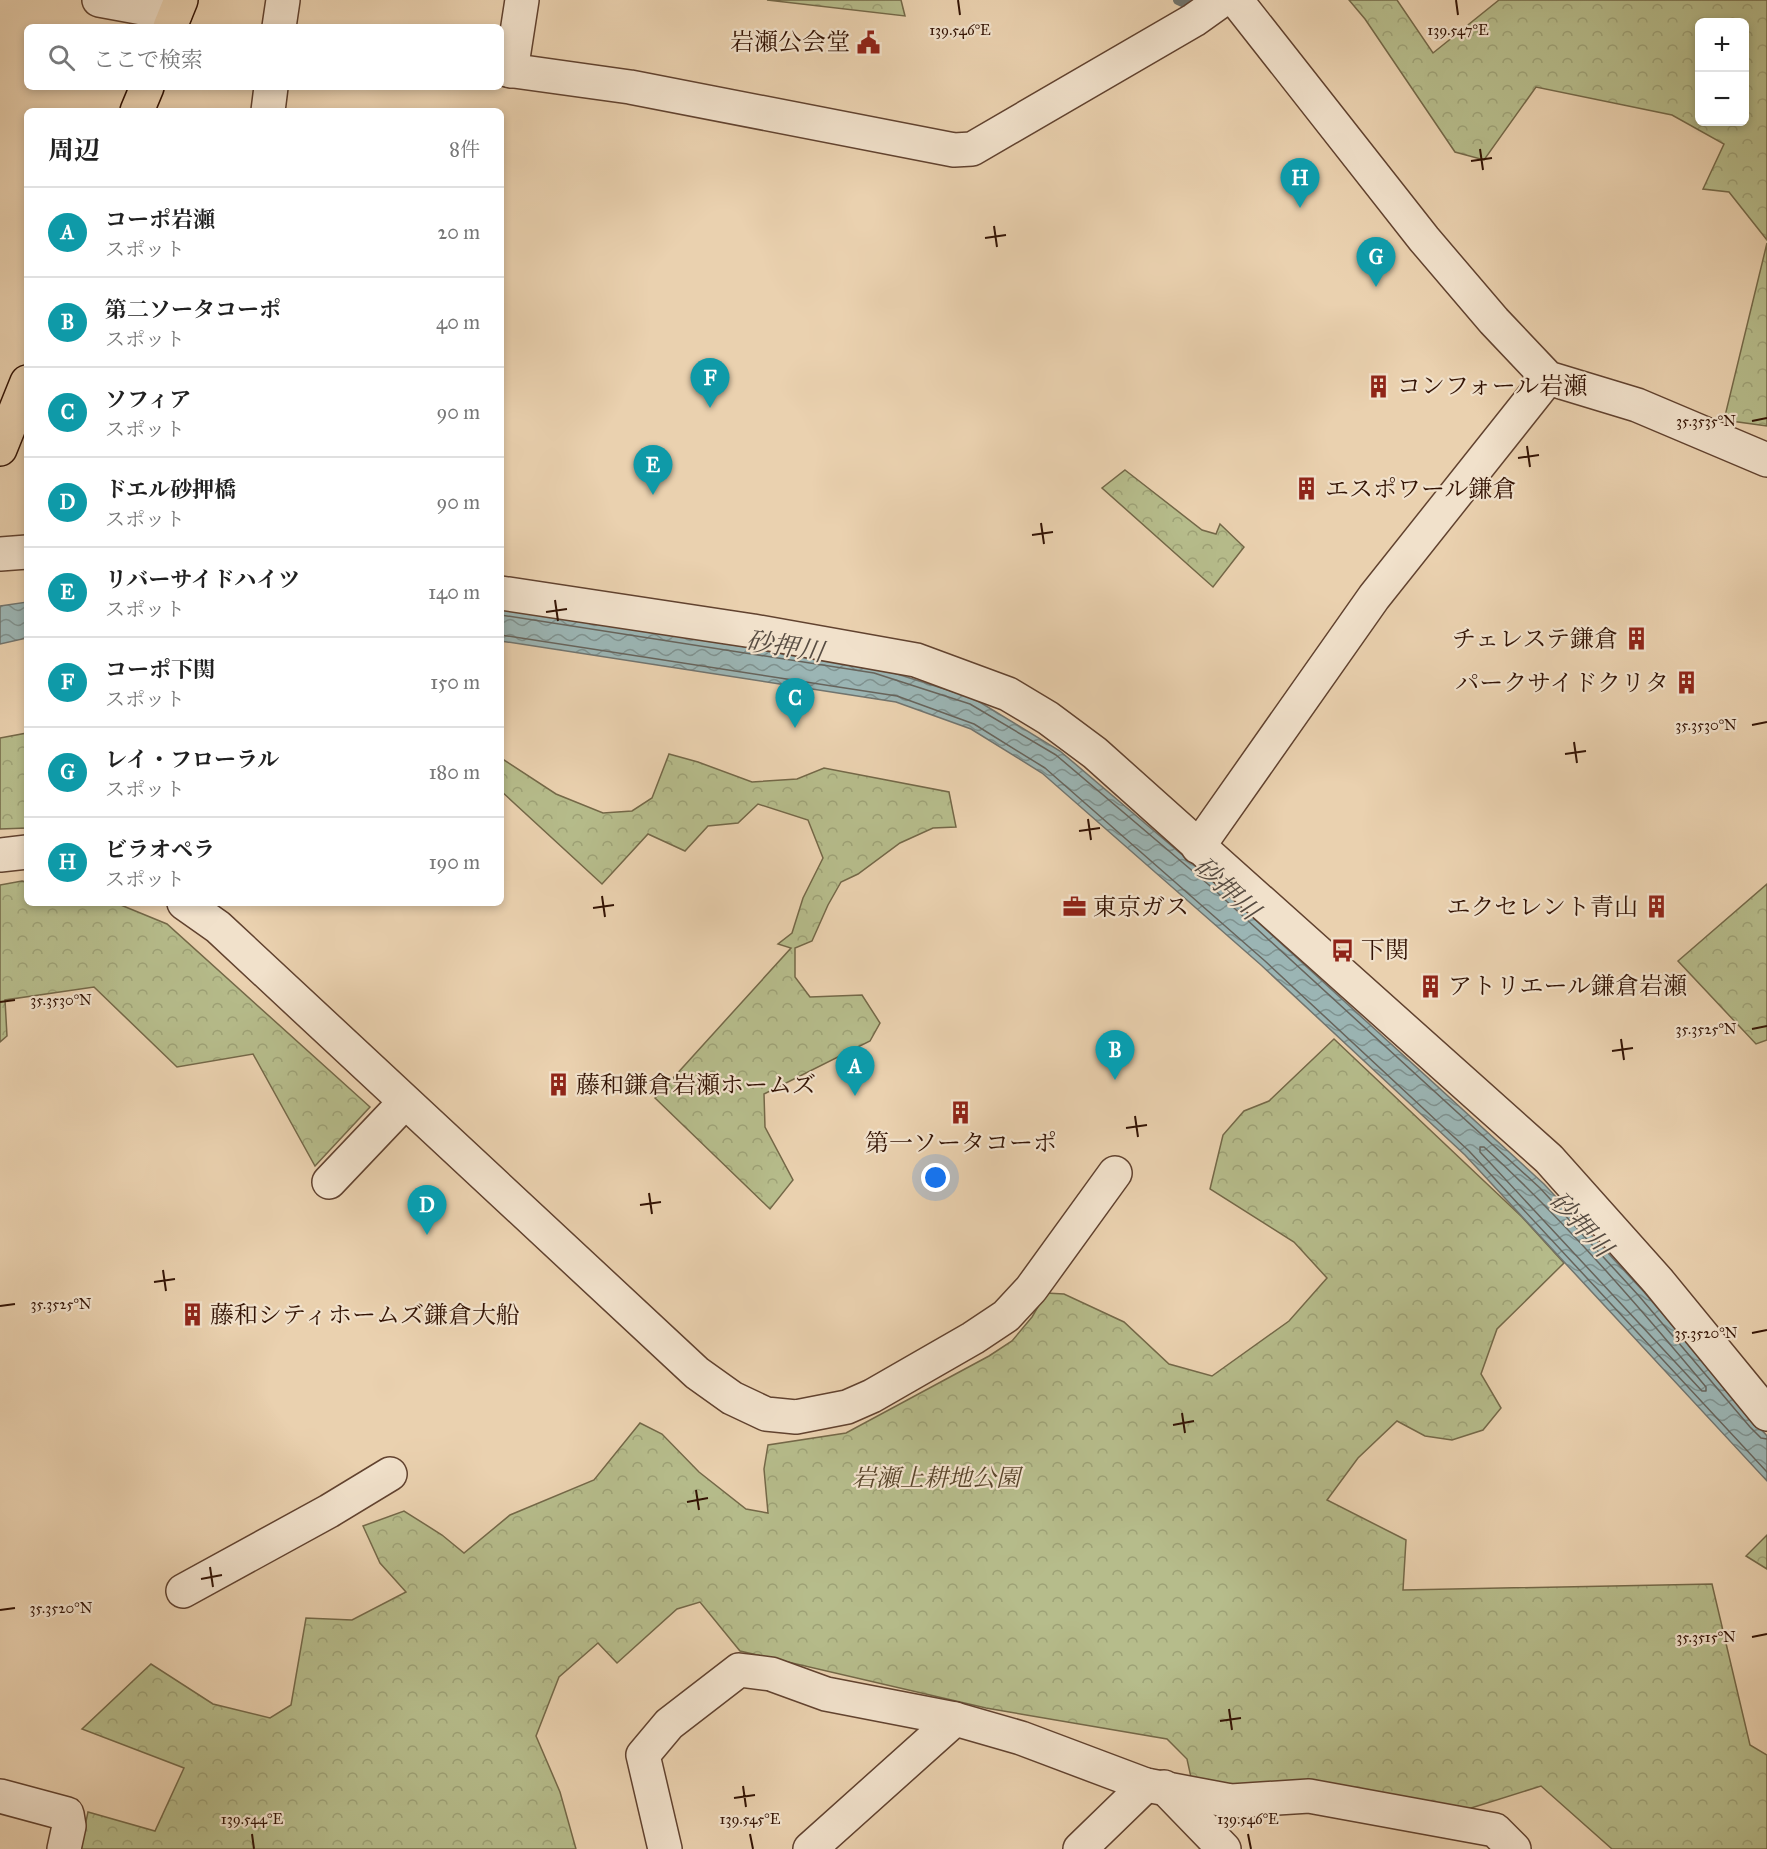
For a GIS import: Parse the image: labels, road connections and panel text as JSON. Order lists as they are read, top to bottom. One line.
{"water":["砂押川"],"parks":["岩瀬上耕地公園"],"places":{"public building":["岩瀬公会堂"],"building":["コンフォール岩瀬","エスポワール鎌倉","チェレステ鎌倉","パークサイドクリタ","エクセレント青山","アトリエール鎌倉岩瀬","藤和鎌倉岩瀬ホームズ","第一ソータコーポ","藤和シティホームズ鎌倉大船"],"office":["東京ガス"],"bus stop":["下関"]},"page":{"map_buttons":["+","−"],"search":"ここで検索","heading":["周辺","8件"],"pins":["H","G","F","E","C","B","A","D"],"list":[{"mark":"A","name":"コーポ岩瀬","note":"スポット","value":"20 m"},{"mark":"B","name":"第二ソータコーポ","note":"スポット","value":"40 m"},{"mark":"C","name":"ソフィア","note":"スポット","value":"90 m"},{"mark":"D","name":"ドエル砂押橋","note":"スポット","value":"90 m"},{"mark":"E","name":"リバーサイドハイツ","note":"スポット","value":"140 m"},{"mark":"F","name":"コーポ下関","note":"スポット","value":"150 m"},{"mark":"G","name":"レイ・フローラル","note":"スポット","value":"180 m"},{"mark":"H","name":"ビラオペラ","note":"スポット","value":"190 m"}]},"coordinates":["139.546°E","139.547°E","35.3535°N","35.3530°N","35.3525°N","35.3520°N","35.3515°N","139.544°E","139.545°E"]}
